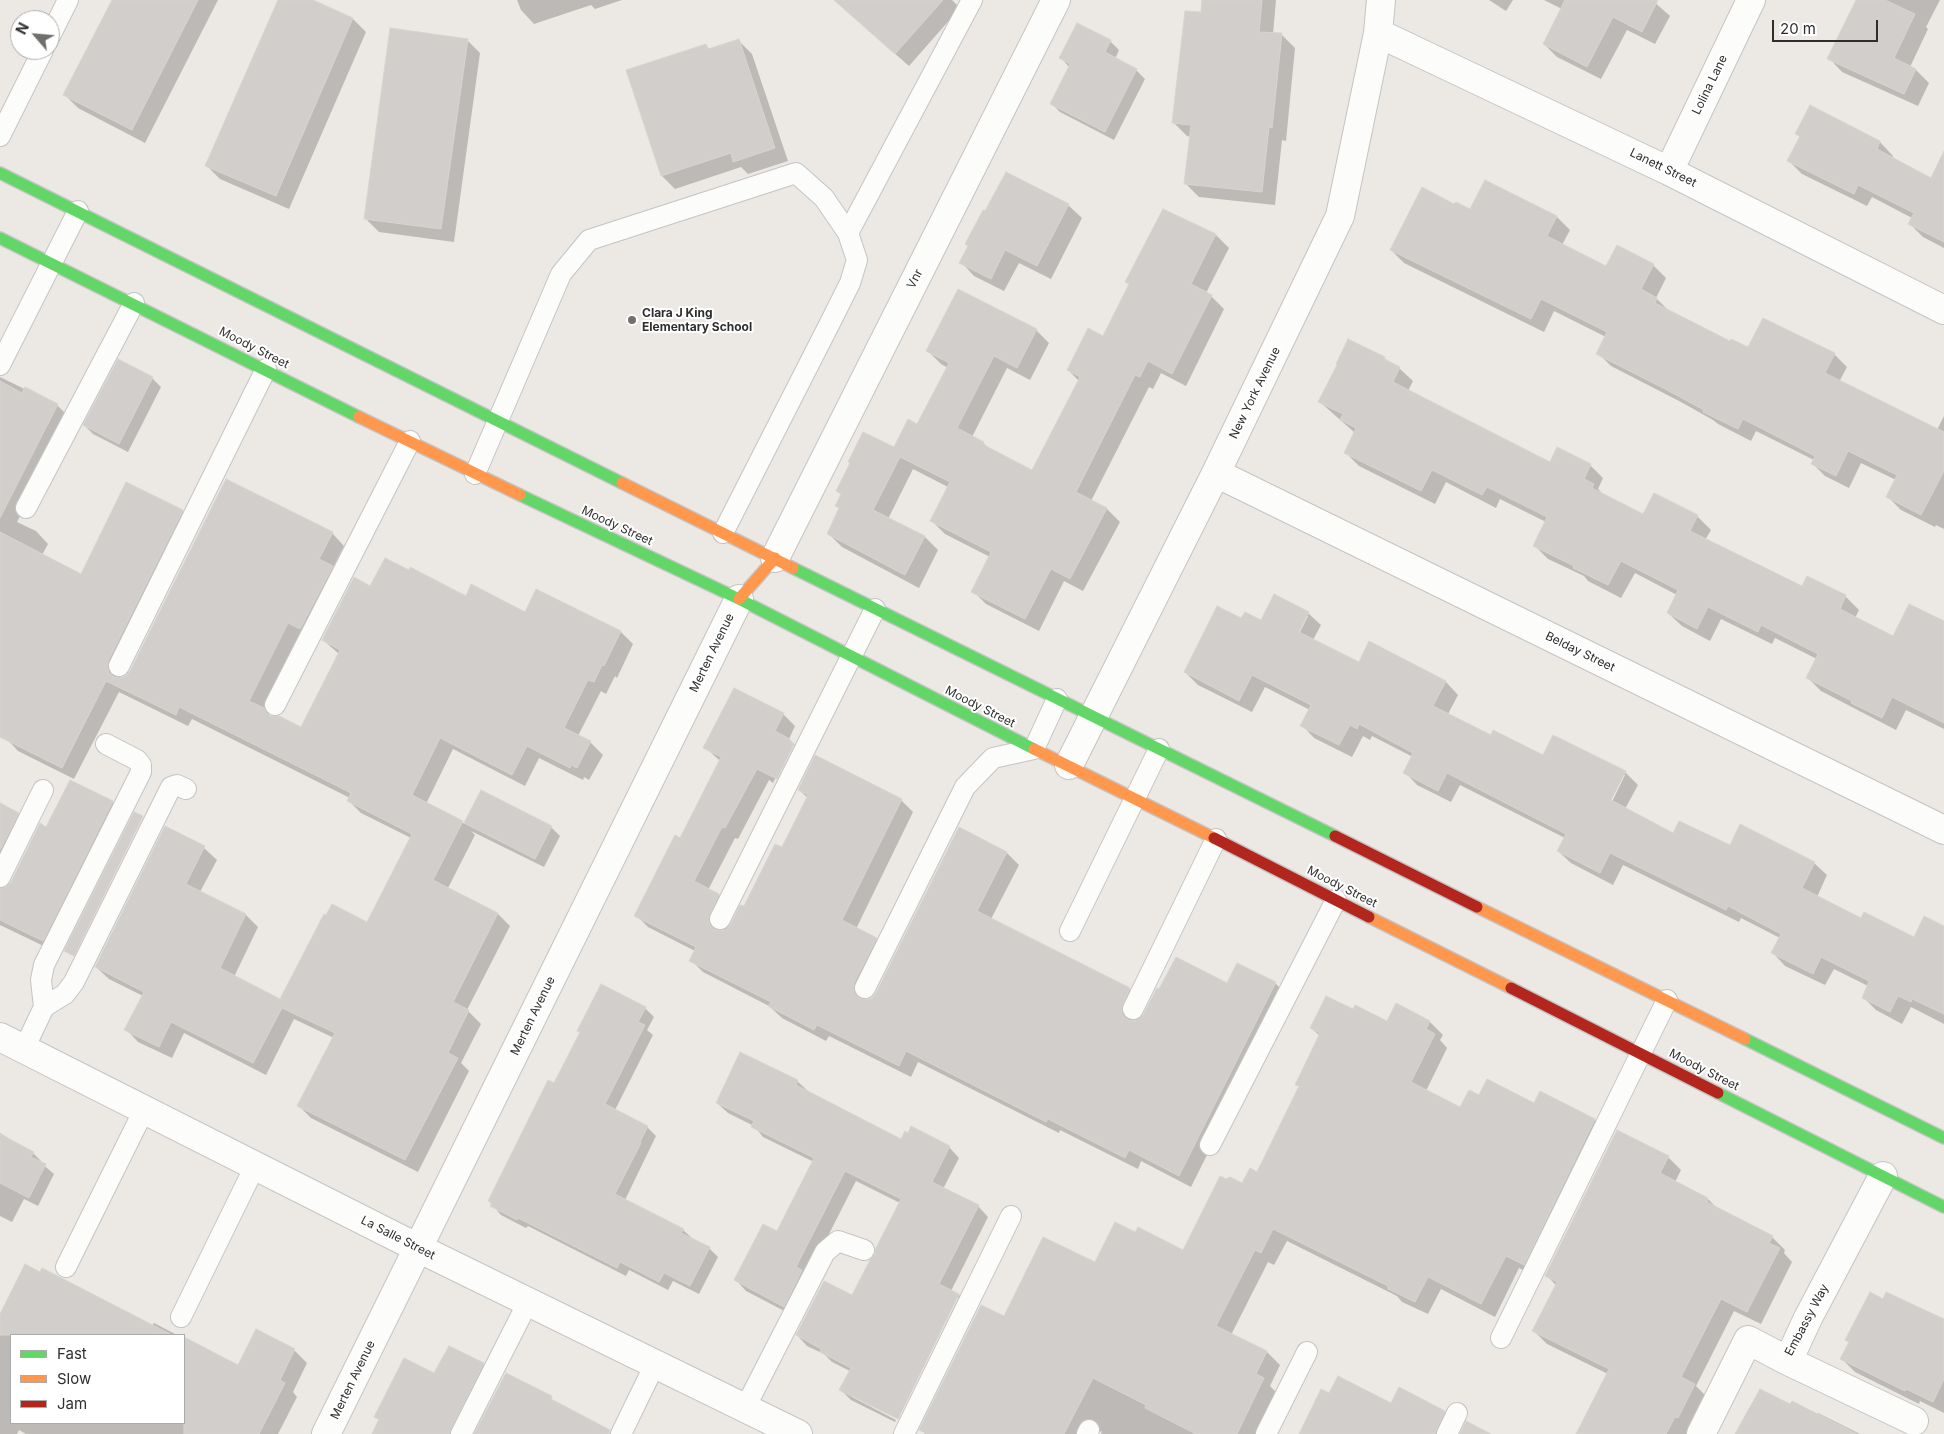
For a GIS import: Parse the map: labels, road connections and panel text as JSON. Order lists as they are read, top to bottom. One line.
{"streets":{"main road":["Moody Street"],"street":["Lolina Lane","Lanett Street","Vnr","New York Avenue","Belday Street","Merten Avenue","La Salle Street","Embassy Way"]},"crossings":[["Lolina Lane","Lanett Street"],["Lanett Street","New York Avenue"],["Moody Street","New York Avenue"],["Moody Street","Merten Avenue"],["Moody Street","Embassy Way"],["New York Avenue","Belday Street"],["Merten Avenue","La Salle Street"]],"places":["Clara J King Elementary School"],"legend":["Fast","Slow","Jam"],"scale_bar":"20 m","north":"top left"}
